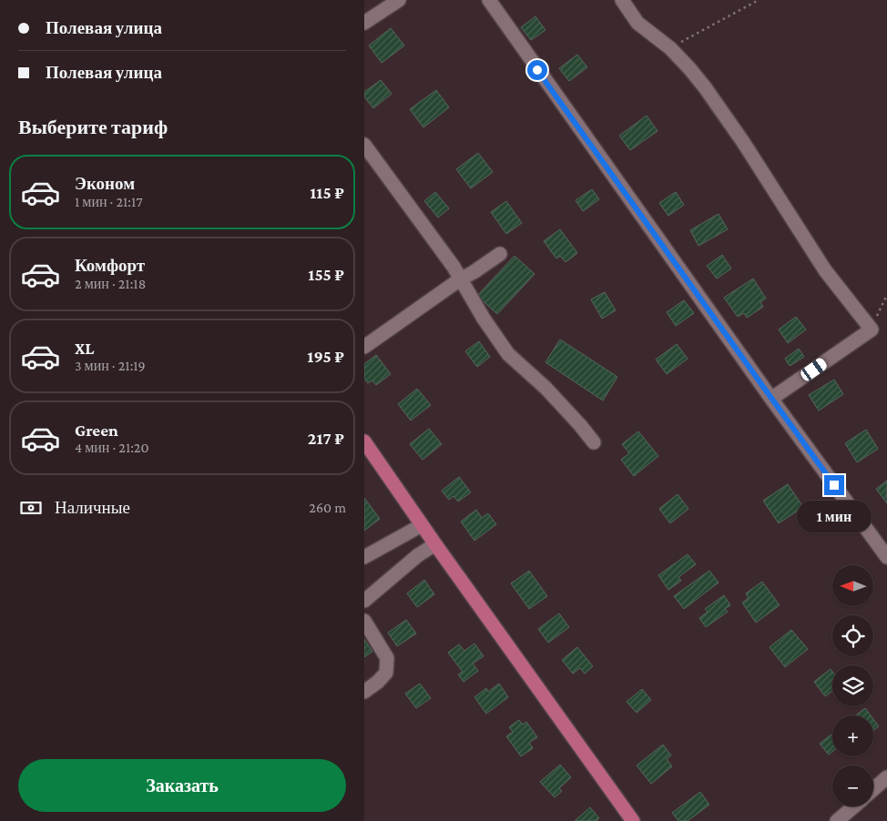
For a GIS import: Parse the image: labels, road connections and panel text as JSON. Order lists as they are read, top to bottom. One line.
{"north":"left","page":{"banner":["Полевая улица","Полевая улица"],"heading":"Выберите тариф","list":[{"name":"Эконом","note":"1 мин · 21:17","value":"115 ₽"},{"name":"Комфорт","note":"2 мин · 21:18","value":"155 ₽"},{"name":"XL","note":"3 мин · 21:19","value":"195 ₽"},{"name":"Green","note":"4 мин · 21:20","value":"217 ₽"}],"pay":["Наличные","260 m"],"bubble":"1 мин","map_buttons":["+","−"],"buttons":"Заказать"}}
